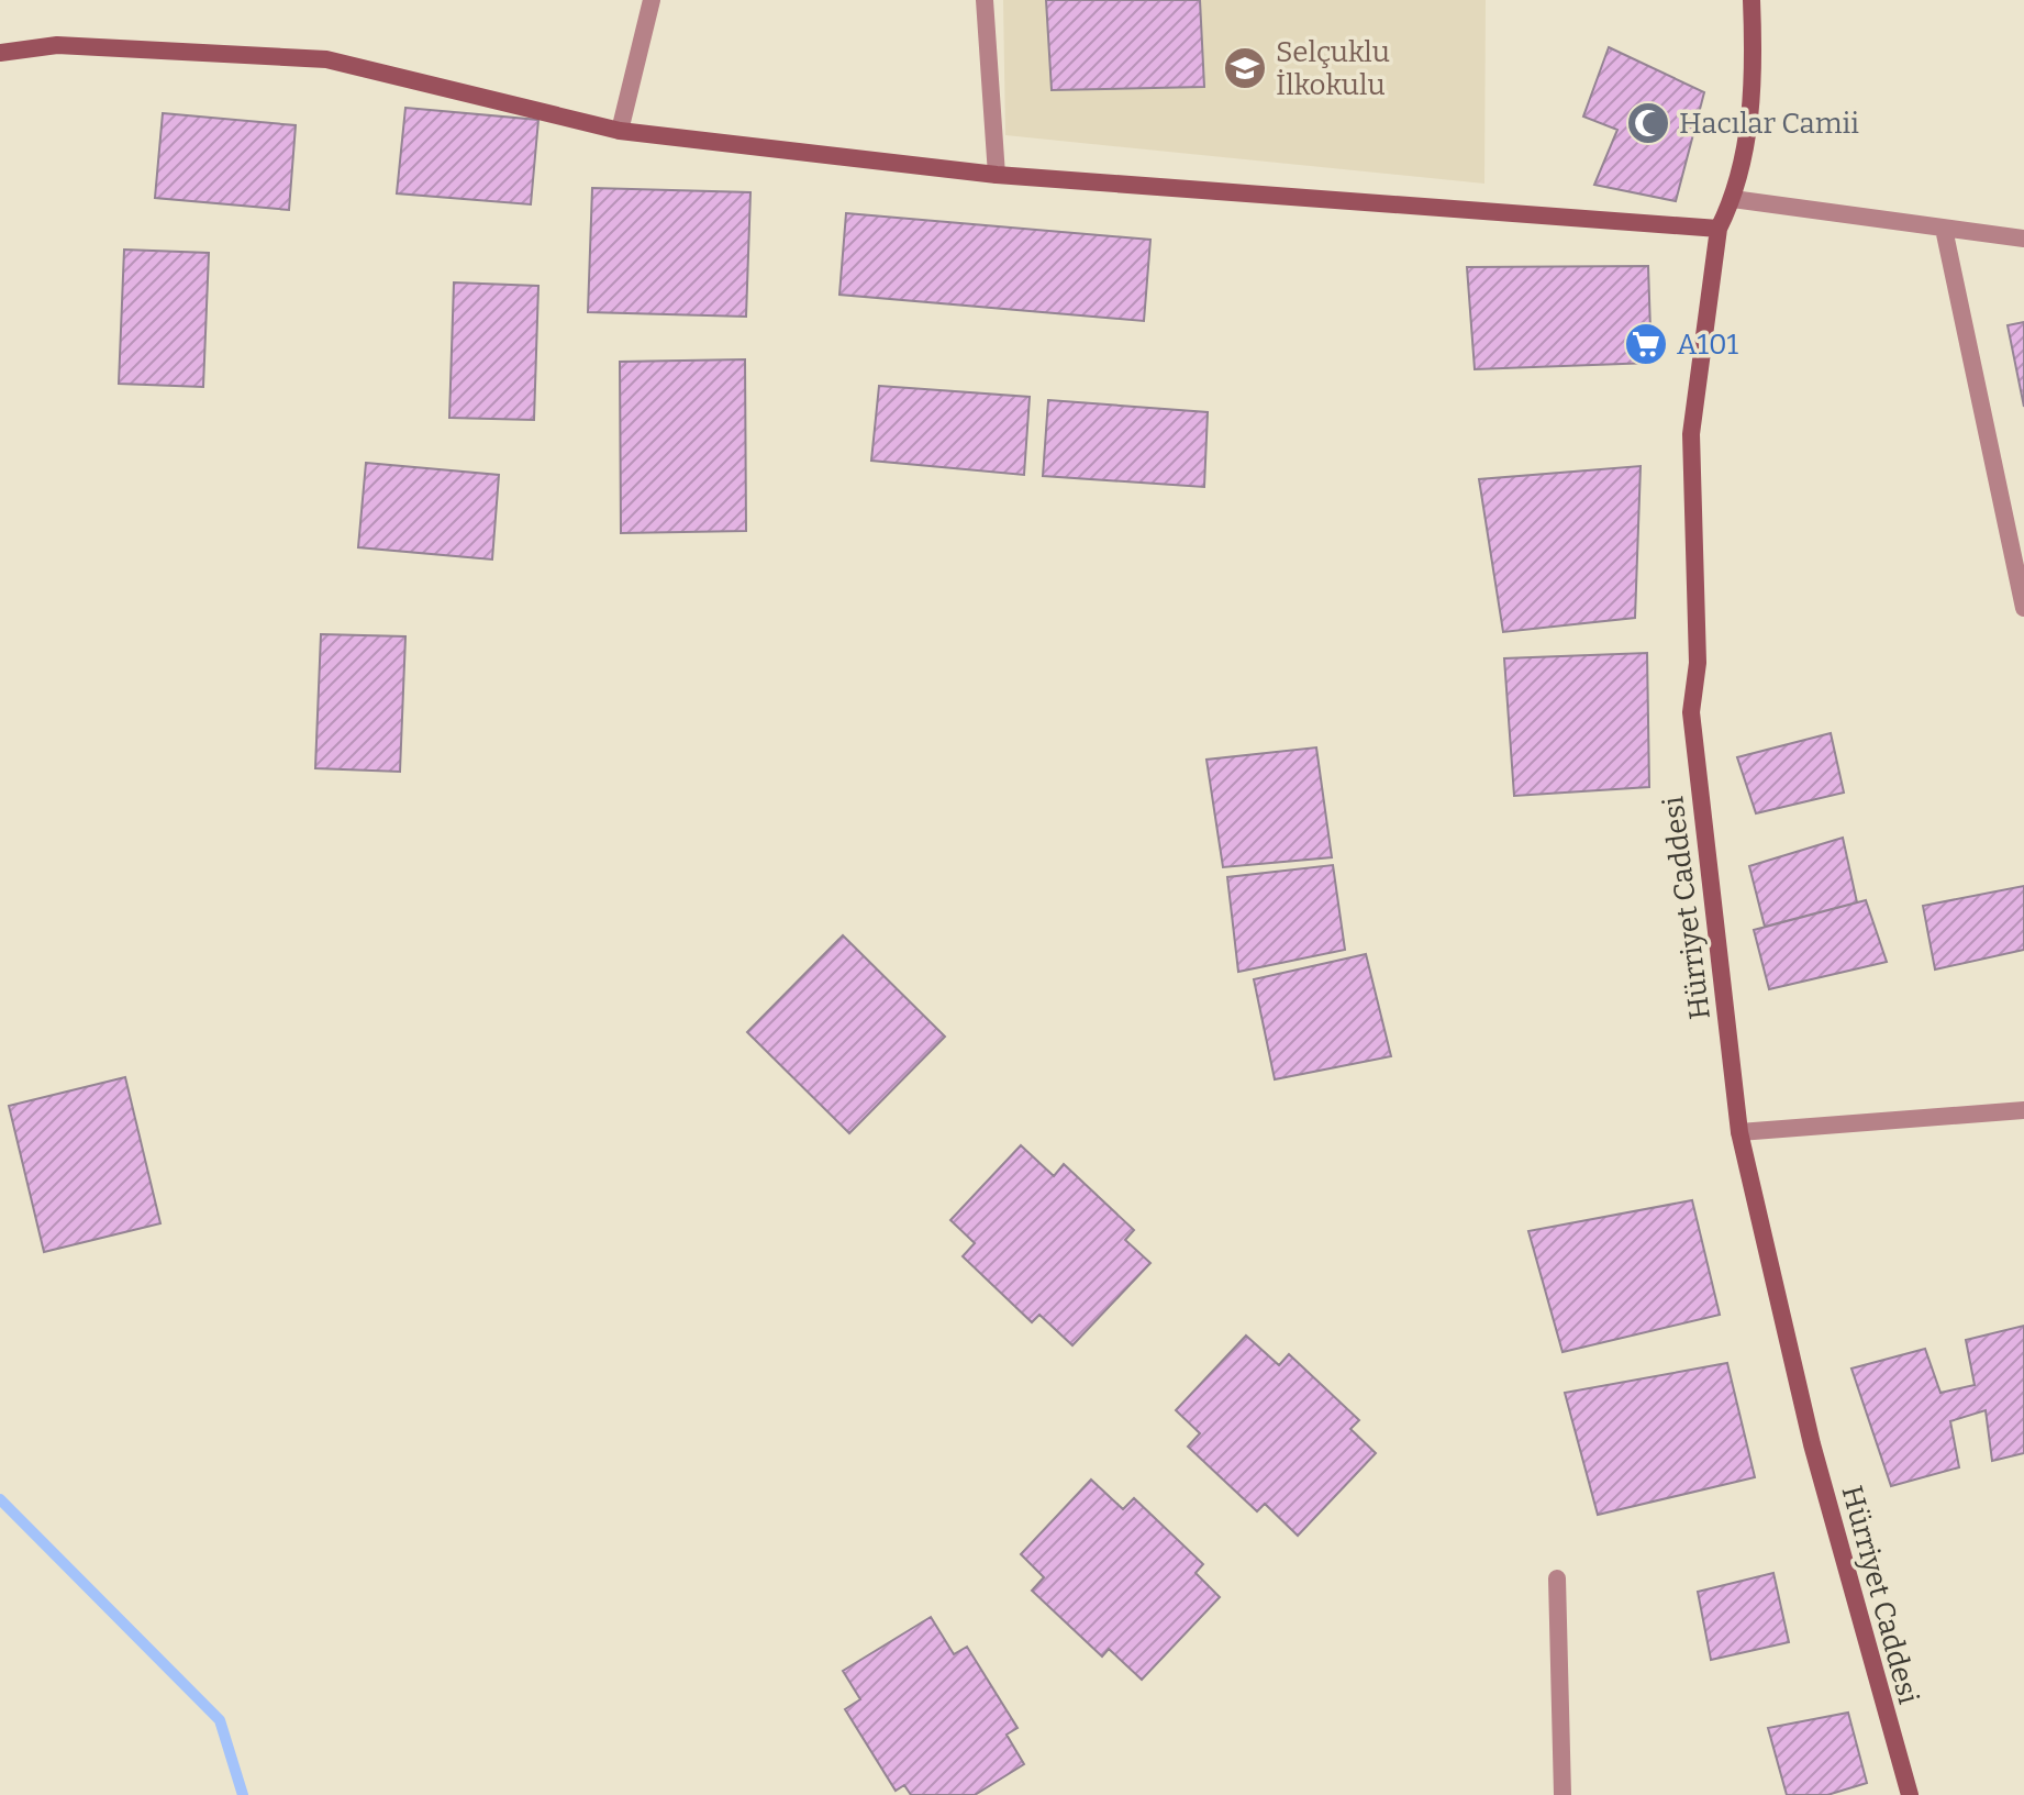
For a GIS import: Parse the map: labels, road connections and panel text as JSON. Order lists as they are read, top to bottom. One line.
{"streets":{"street":["Hürriyet Caddesi"]},"places":{"school or university":["Selçuklu İlkokulu"],"mosque":["Hacılar Camii"],"supermarket":["A101"]}}
